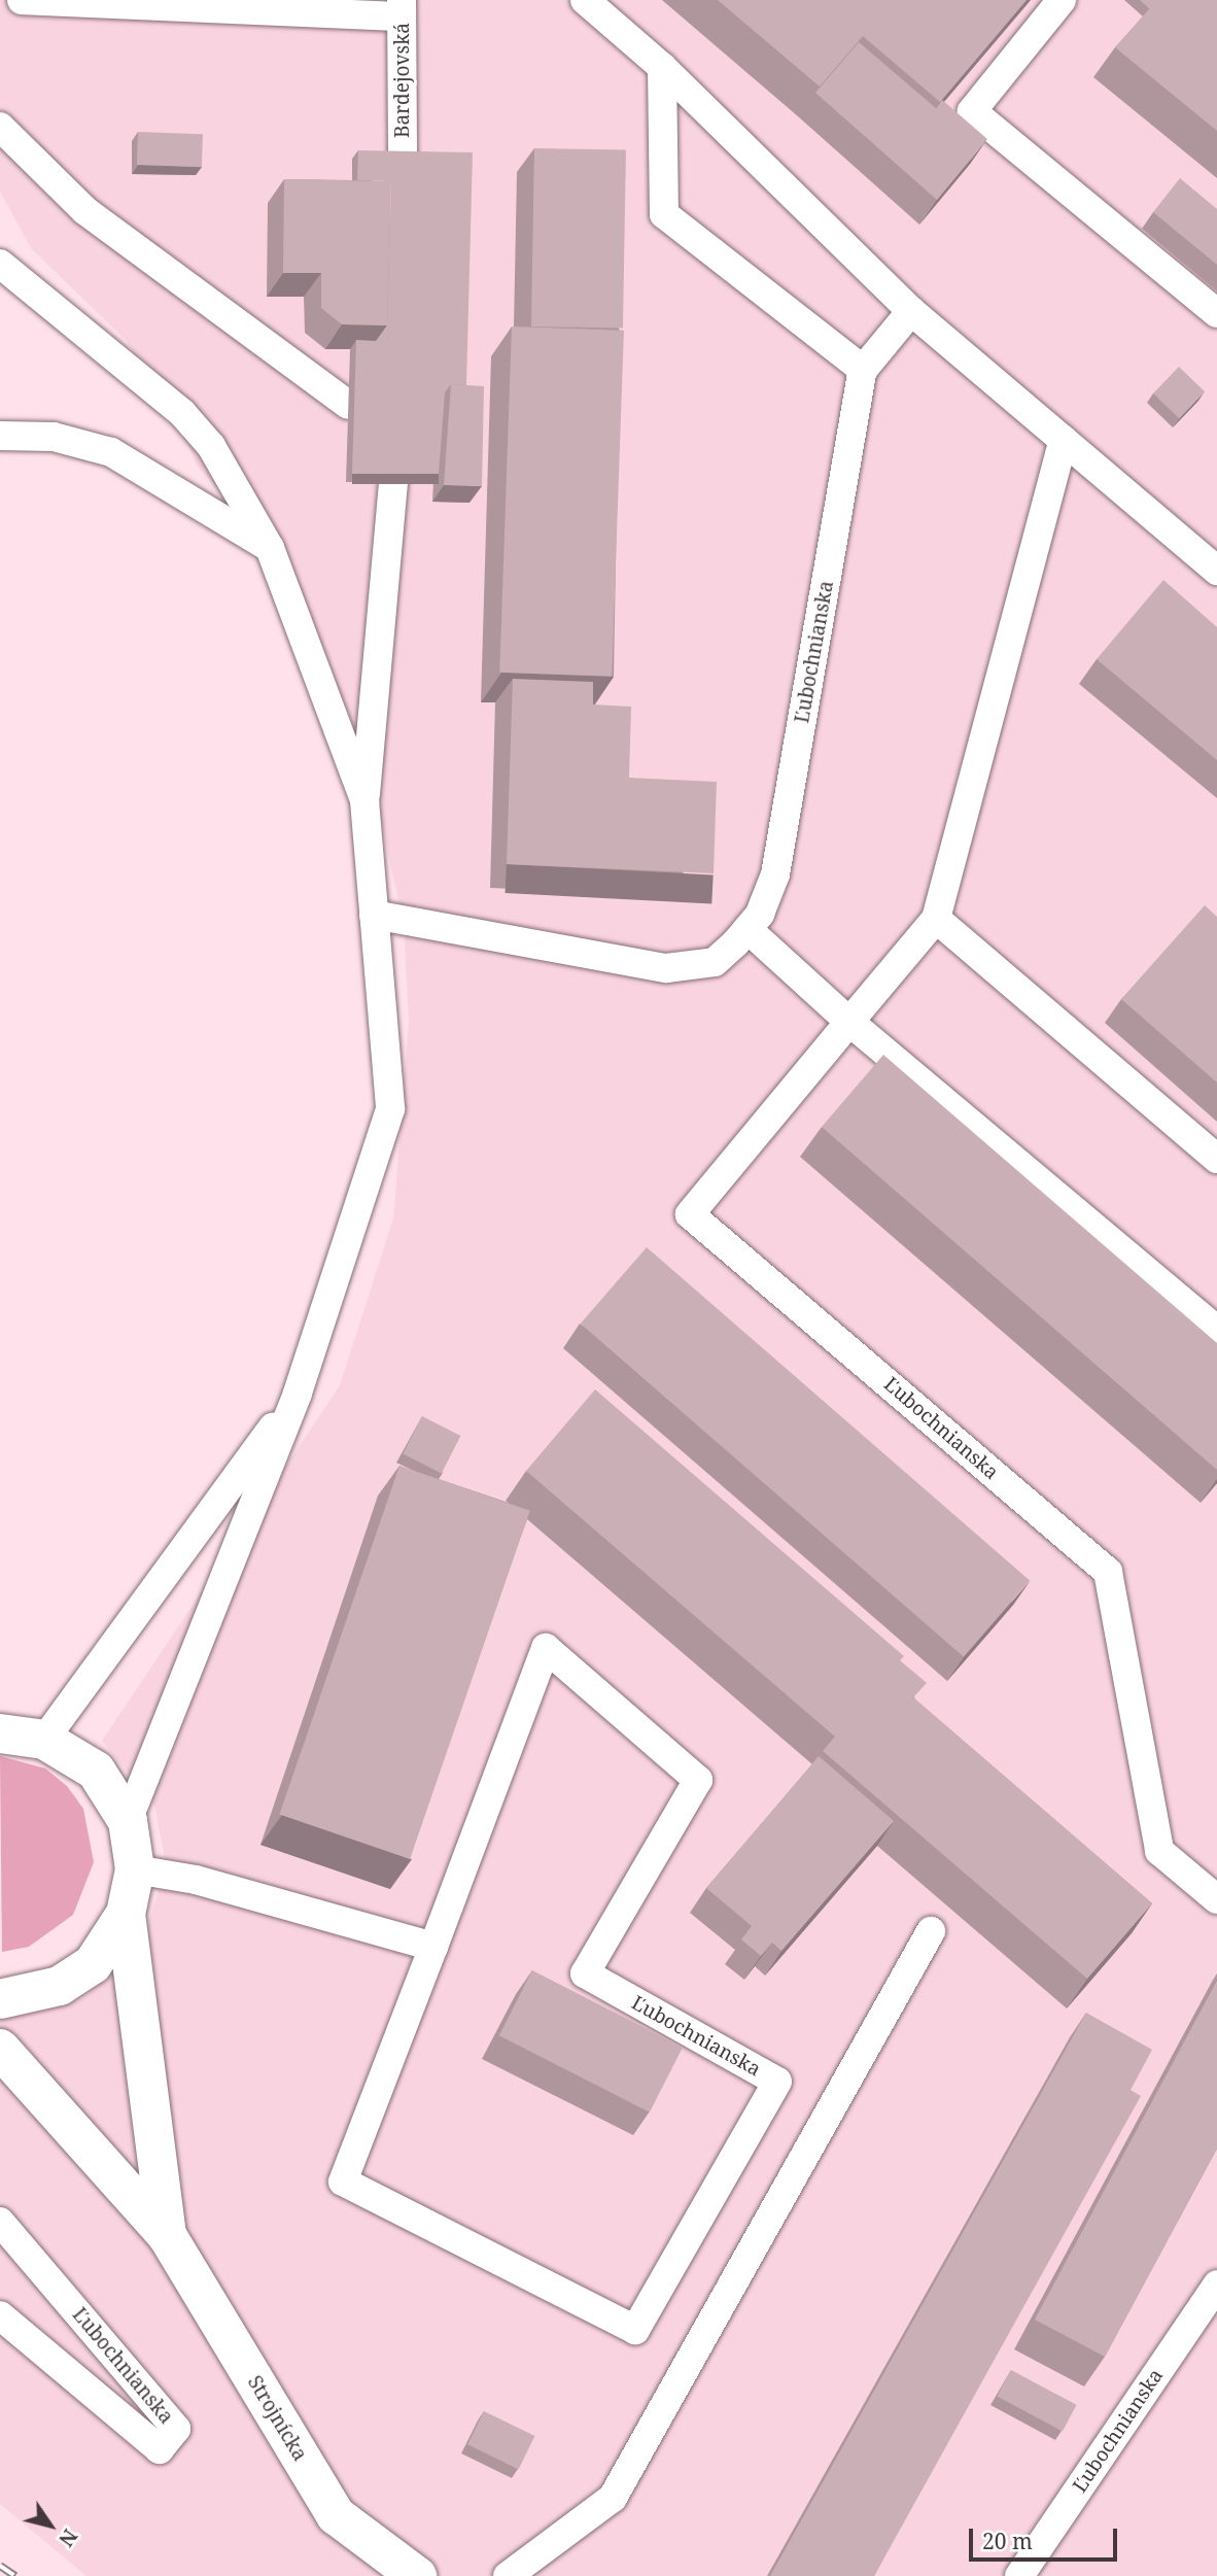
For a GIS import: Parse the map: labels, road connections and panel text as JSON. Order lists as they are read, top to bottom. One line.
{"streets":{"street":["Strojnícka"],"lane":["Bardejovská","Ľubochnianska"]},"scale_bar":"20 m","north":"bottom right"}
